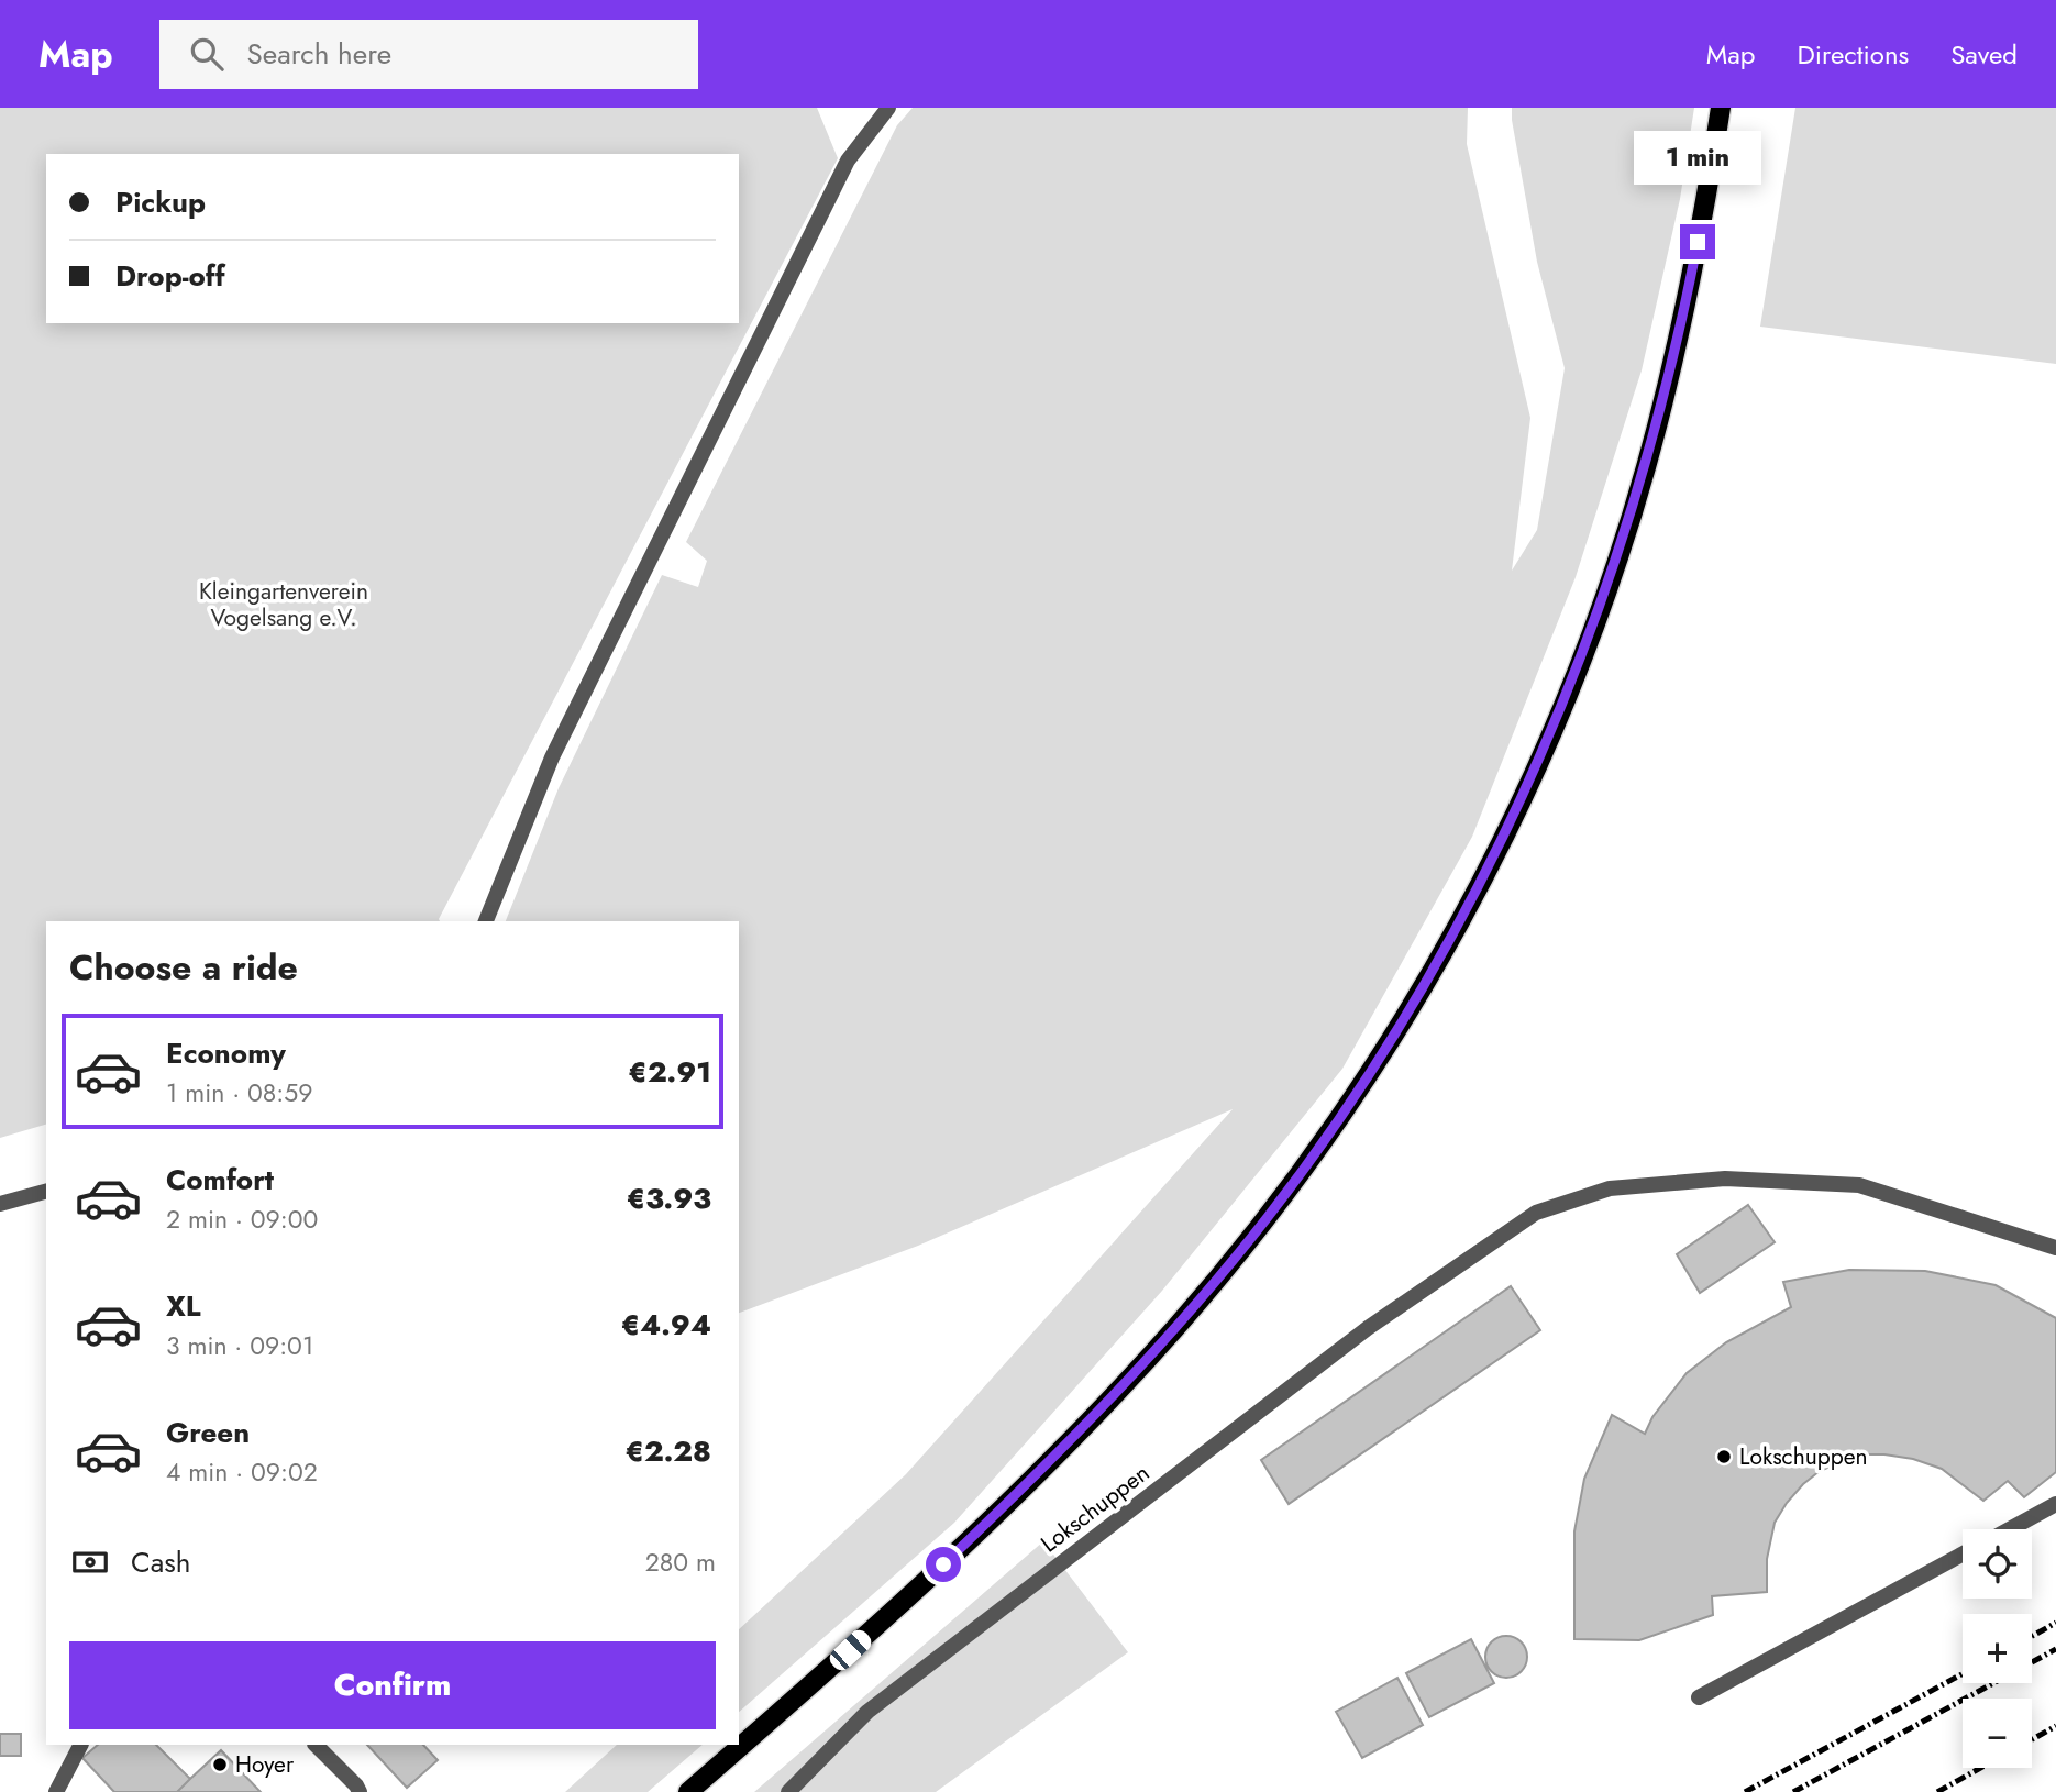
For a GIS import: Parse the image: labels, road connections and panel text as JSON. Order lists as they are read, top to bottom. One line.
{"streets":{"street":["Lokschuppen"]},"parks":["Kleingartenverein Vogelsang e.V."],"places":["Lokschuppen","Hoyer"],"page":{"header":"Map","search":"Search here","nav":["Map","Directions","Saved"],"bubble":"1 min","banner":["Pickup","Drop-off"],"heading":"Choose a ride","list":[{"name":"Economy","note":"1 min · 08:59","value":"€2.91"},{"name":"Comfort","note":"2 min · 09:00","value":"€3.93"},{"name":"XL","note":"3 min · 09:01","value":"€4.94"},{"name":"Green","note":"4 min · 09:02","value":"€2.28"}],"pay":["Cash","280 m"],"map_buttons":["+","−"],"buttons":"Confirm"}}
